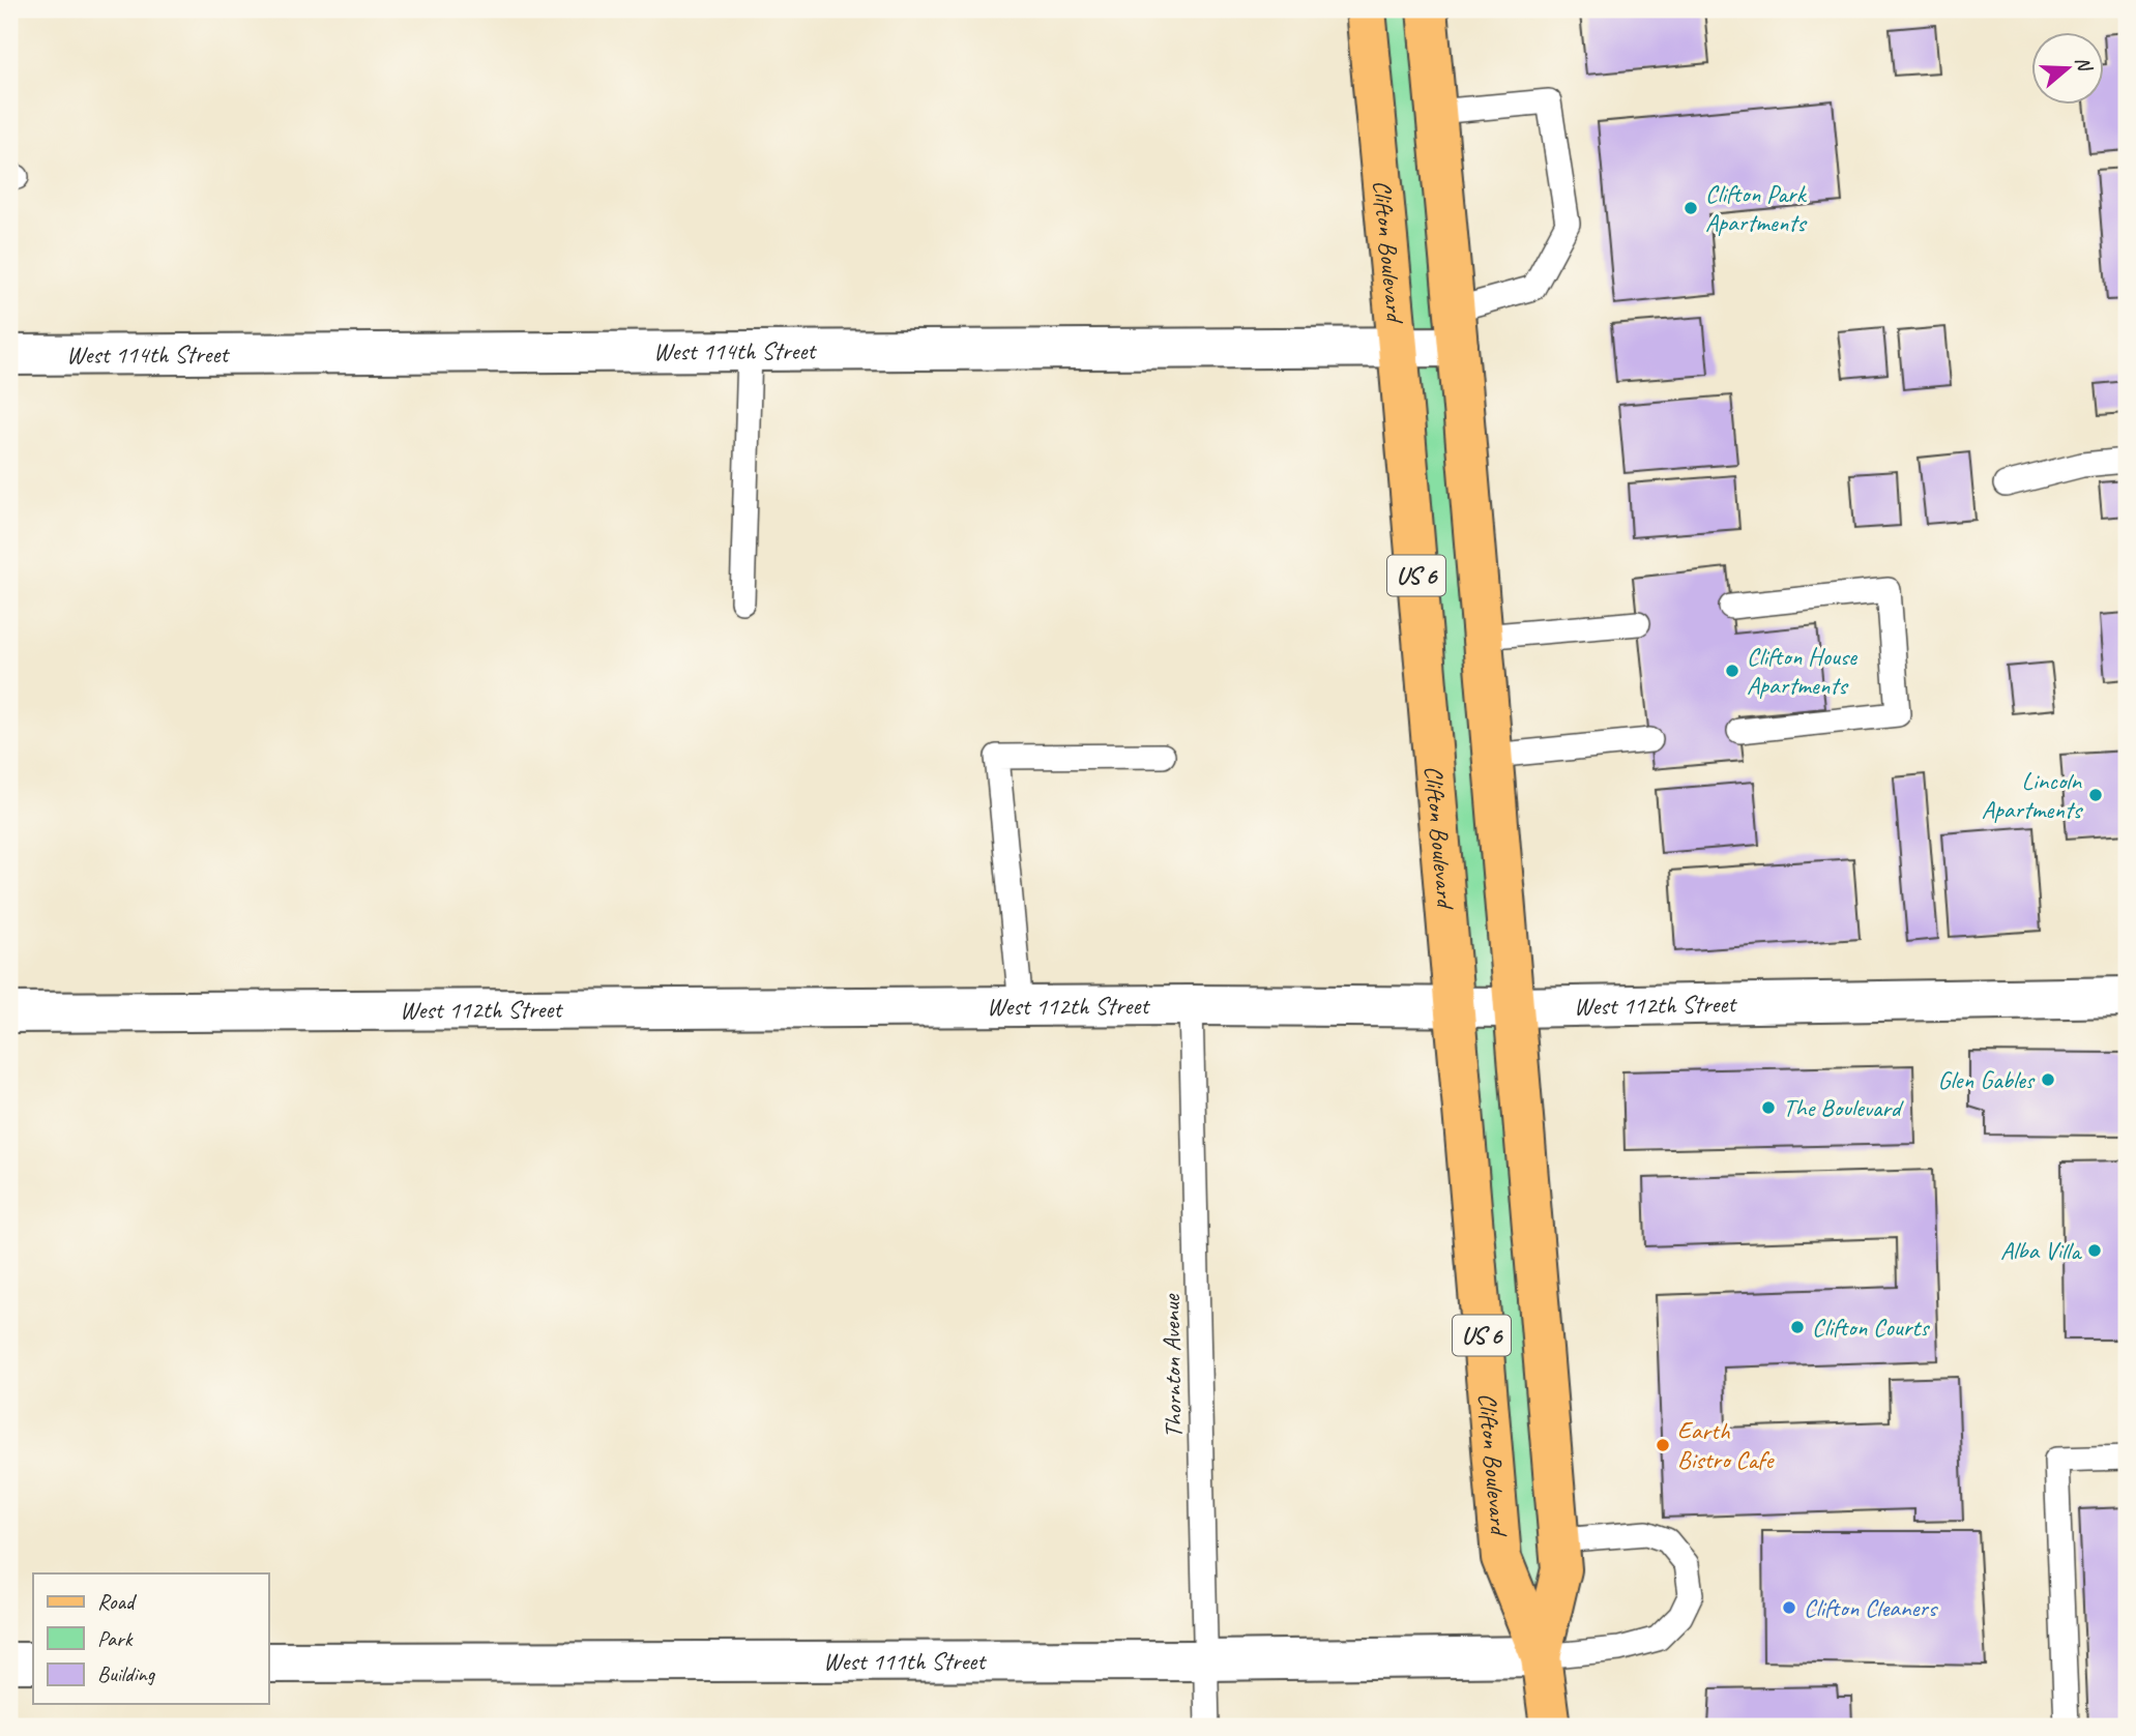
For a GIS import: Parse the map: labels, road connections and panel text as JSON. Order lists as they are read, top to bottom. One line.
{"streets":{"main road":["Clifton Boulevard","US 6"],"street":["West 114th Street","West 112th Street","West 111th Street"],"lane":["Thornton Avenue"]},"crossings":[["Clifton Boulevard","West 114th Street"],["Clifton Boulevard","West 112th Street"],["Clifton Boulevard","West 111th Street"],["West 112th Street","Thornton Avenue"],["Thornton Avenue","West 111th Street"]],"places":["Clifton Park Apartments","Clifton House Apartments","Lincoln Apartments","Glen Gables","The Boulevard","Alba Villa","Clifton Courts","Earth Bistro Cafe","Clifton Cleaners"],"legend":["Road","Park","Building"],"north":"right"}
